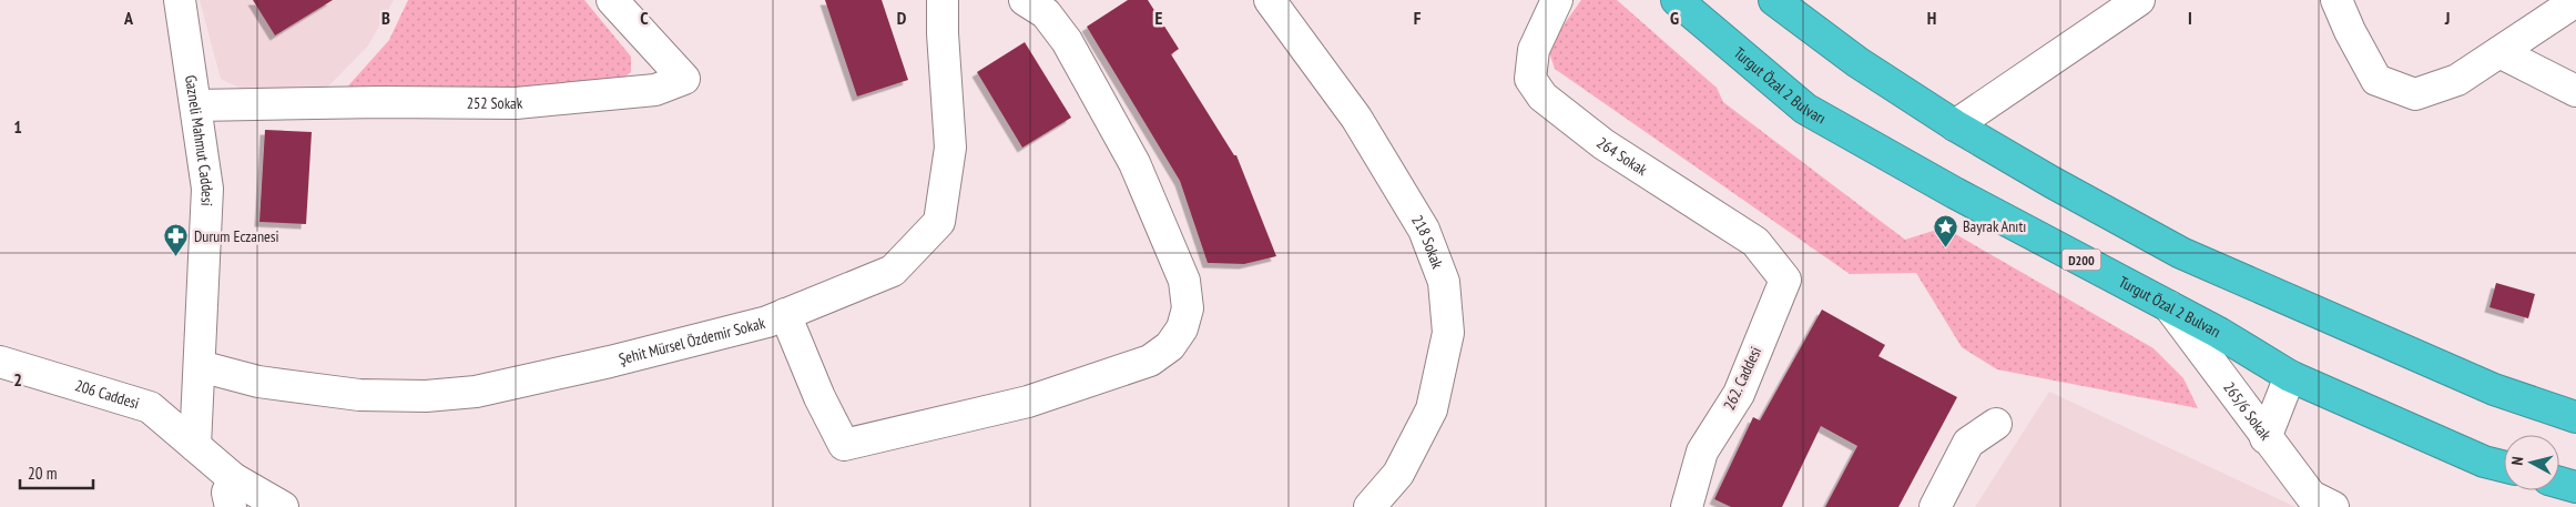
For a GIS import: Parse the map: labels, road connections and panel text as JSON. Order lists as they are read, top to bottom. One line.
{"streets":{"highway":["Turgut Özal 2 Bulvarı","D200"],"street":["252 Sokak","Gazneli Mahmut Caddesi","264 Sokak","218 Sokak","Şehit Mürsel Özdemir Sokak","262. Caddesi","206 Caddesi","265/6 Sokak"]},"crossings":[["Turgut Özal 2 Bulvarı","265/6 Sokak"],["252 Sokak","Gazneli Mahmut Caddesi"],["Gazneli Mahmut Caddesi","Şehit Mürsel Özdemir Sokak"],["Gazneli Mahmut Caddesi","206 Caddesi"],["264 Sokak","262. Caddesi"]],"places":{"place":["Bayrak Anıtı"],"pharmacy":["Durum Eczanesi"]},"scale_bar":"20 m","north":"left","grid":{"columns":["A","B","C","D","E","F","G","H","I","J"],"rows":["1","2"]}}
